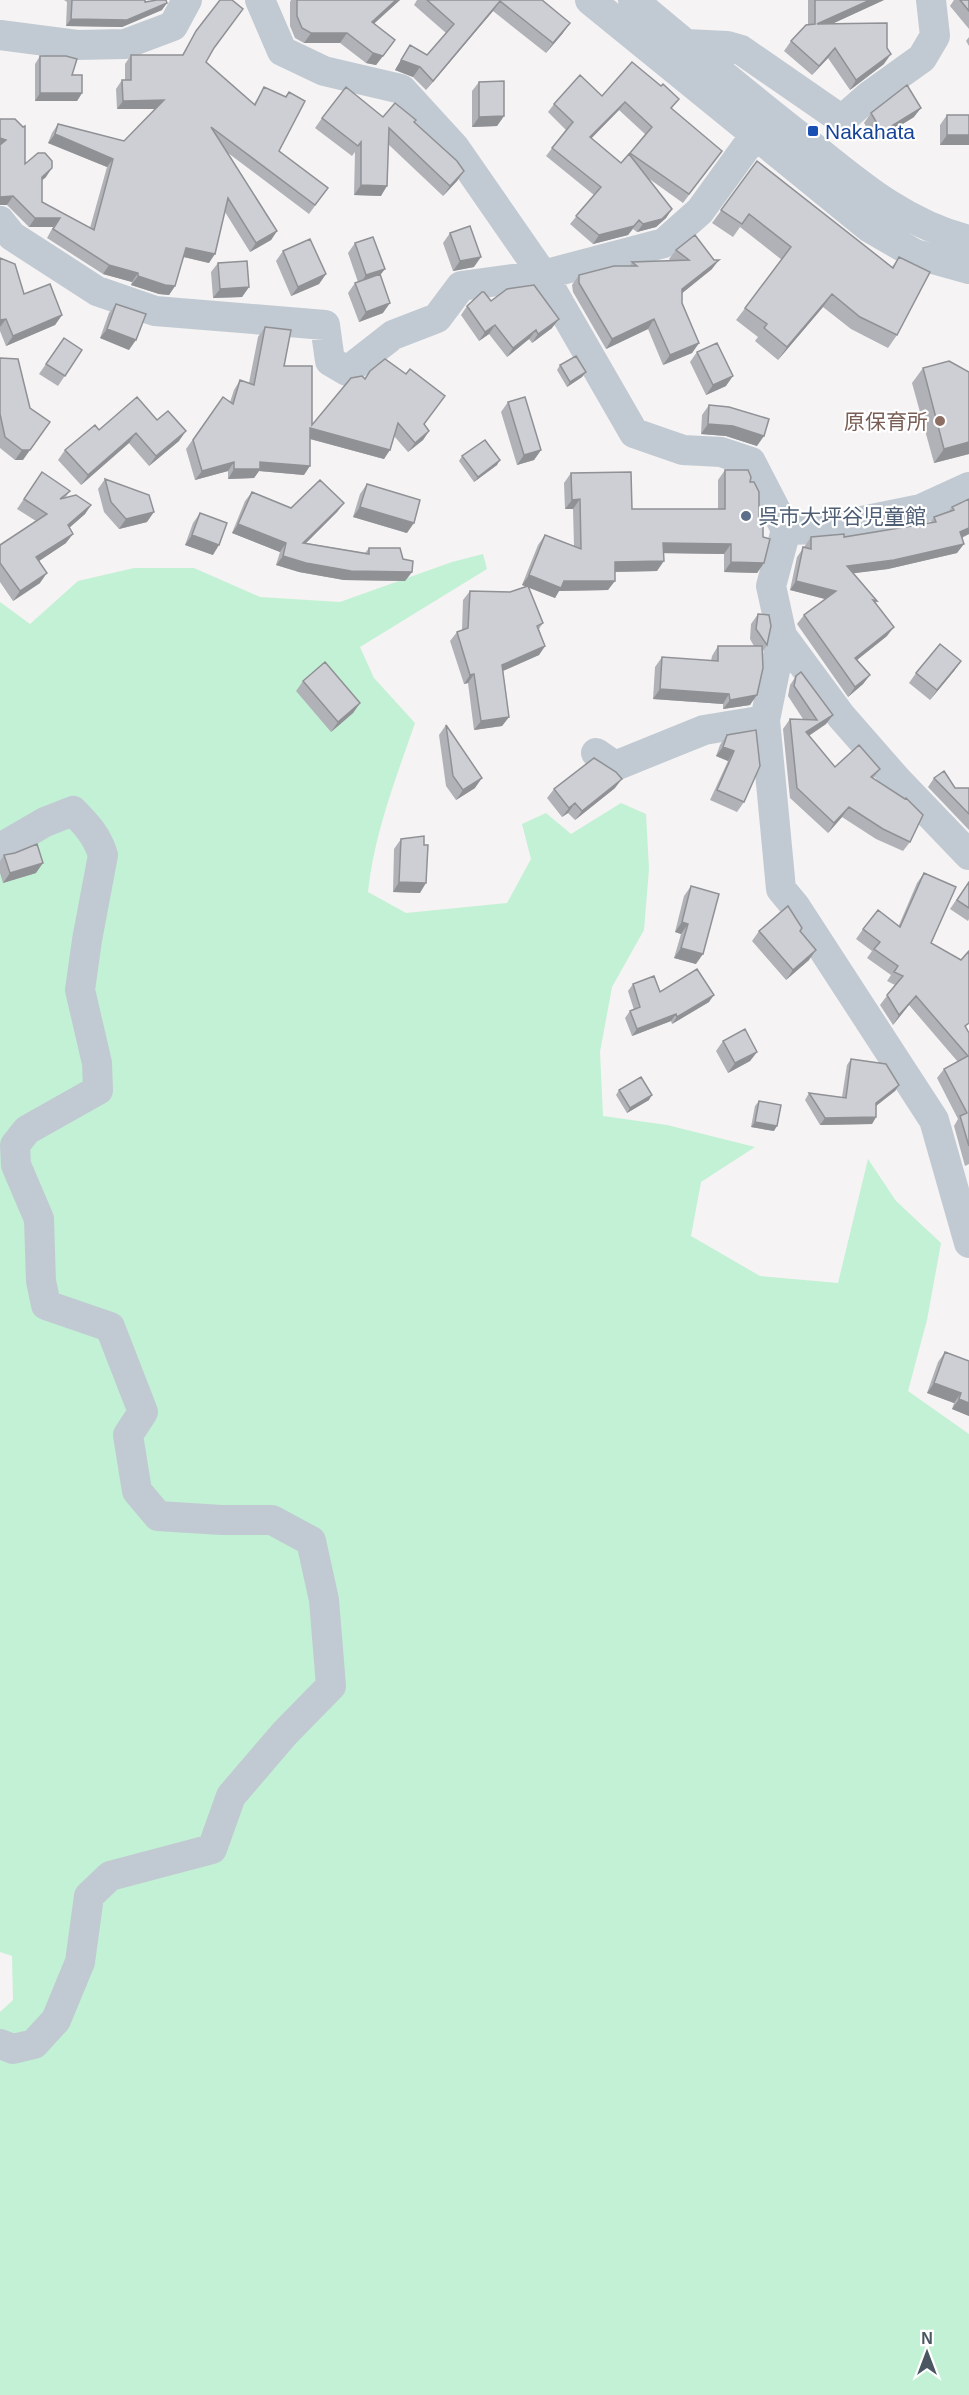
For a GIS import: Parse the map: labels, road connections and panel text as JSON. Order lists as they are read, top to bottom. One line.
{"places":{"transit":["Nakahata"],"other":["原保育所","呉市大坪谷児童館"]},"north":"top"}
